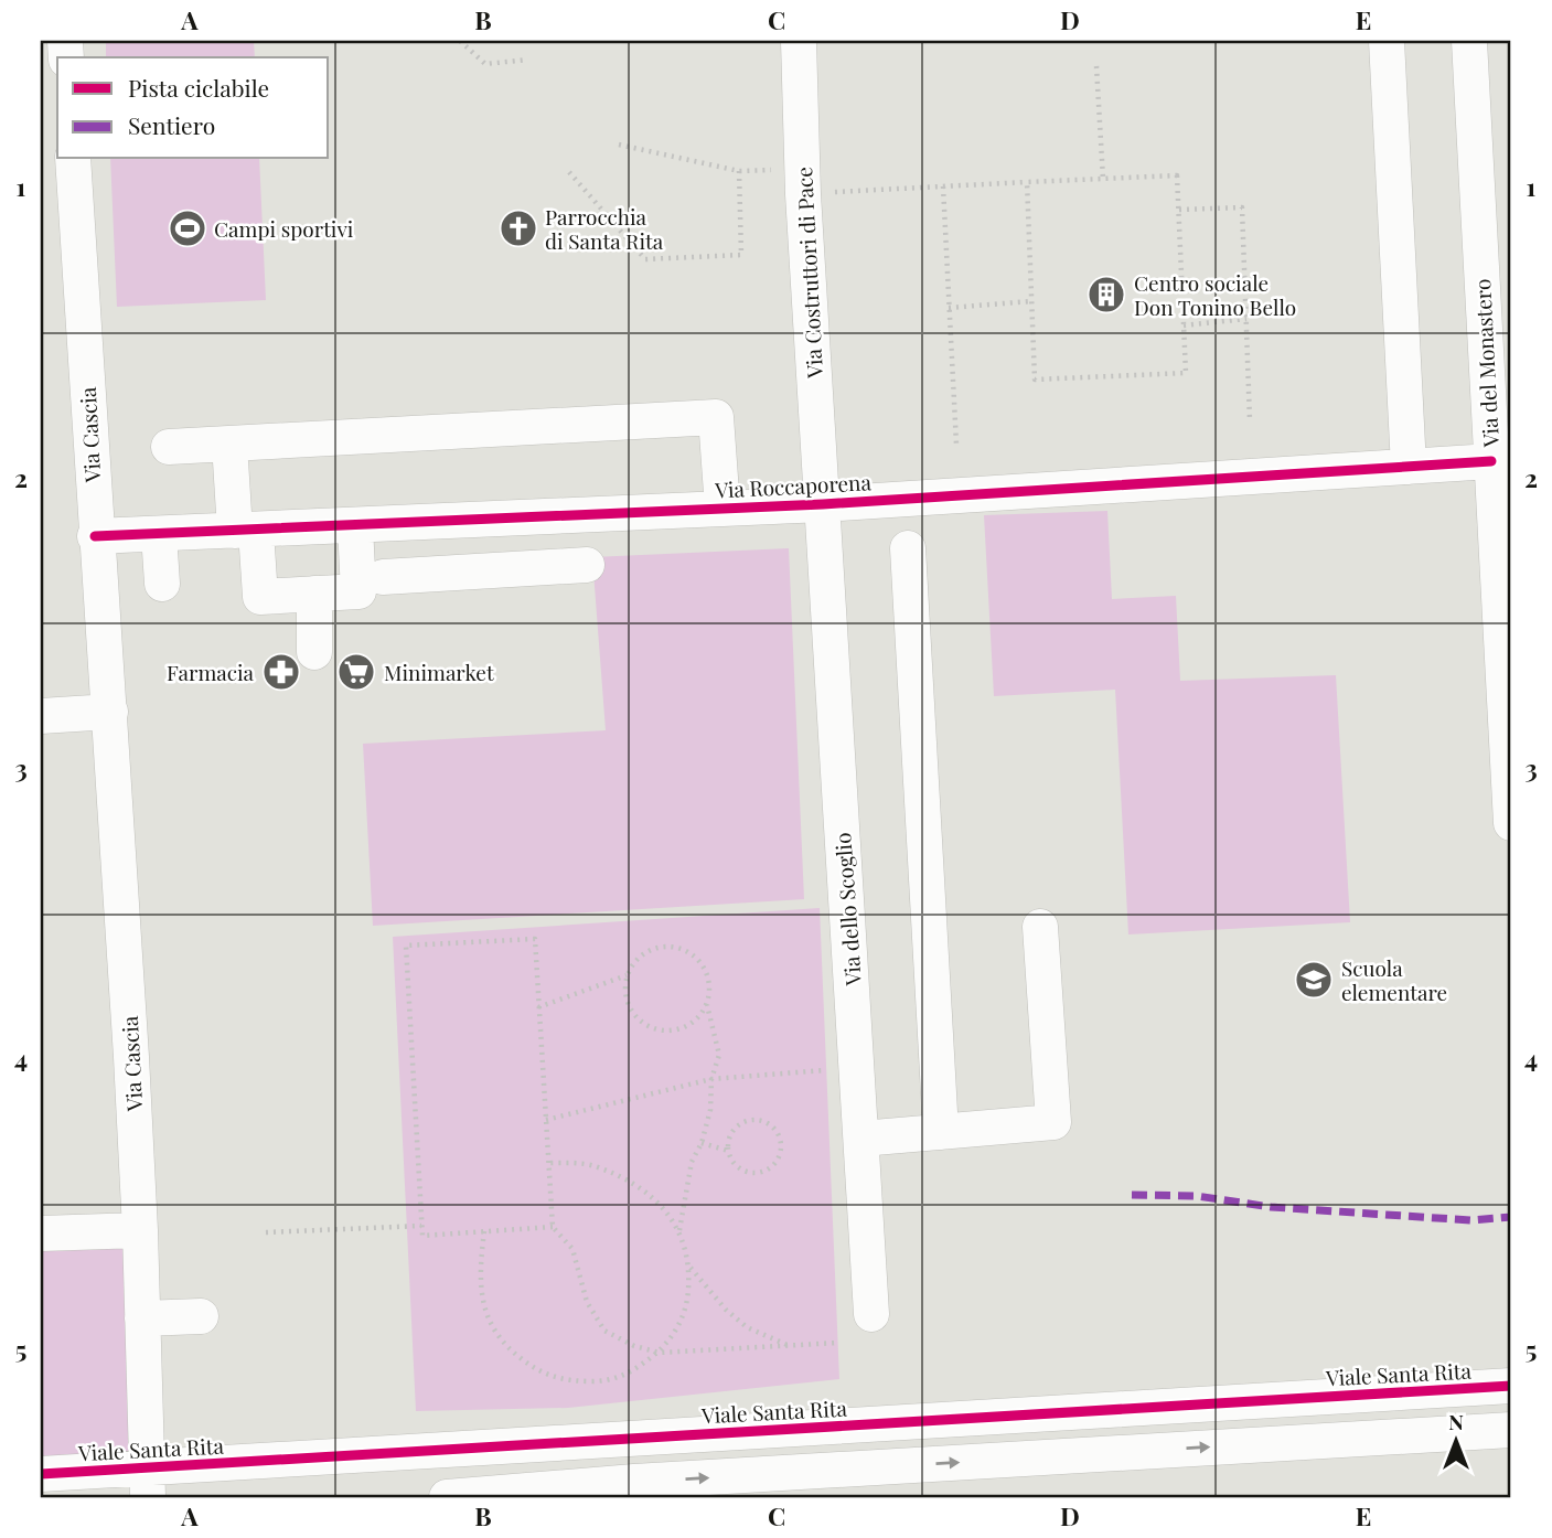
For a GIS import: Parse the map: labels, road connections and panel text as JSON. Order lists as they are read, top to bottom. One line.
{"streets":{"street":["Via Costruttori di Pace","Via del Monastero","Via Cascia","Via Roccaporena","Via dello Scoglio","Viale Santa Rita"]},"crossings":[["Via Costruttori di Pace","Via Roccaporena"],["Via Costruttori di Pace","Via dello Scoglio"],["Via del Monastero","Via Roccaporena"],["Via Cascia","Via Roccaporena"],["Via Cascia","Viale Santa Rita"],["Via Roccaporena","Via dello Scoglio"]],"places":{"sports":["Campi sportivi"],"church":["Parrocchia di Santa Rita"],"building":["Centro sociale Don Tonino Bello"],"pharmacy":["Farmacia"],"supermarket":["Minimarket"],"school or university":["Scuola elementare"]},"legend":["Pista ciclabile","Sentiero"],"north":"top","grid":{"columns":["A","B","C","D","E"],"rows":["1","2","3","4","5"]}}
